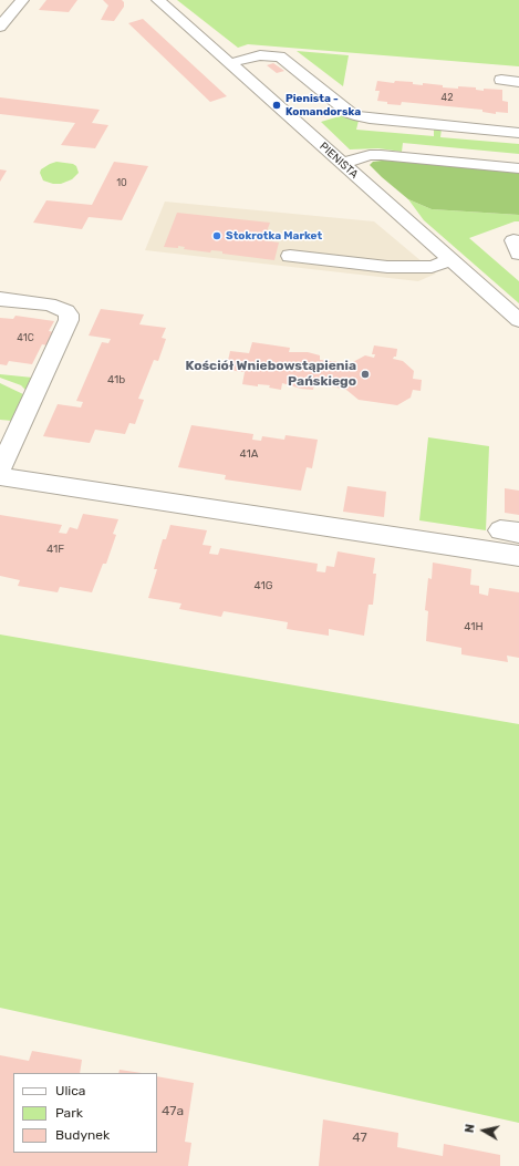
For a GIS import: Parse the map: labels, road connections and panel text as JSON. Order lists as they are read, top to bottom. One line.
{"streets":{"street":["PIENISTA"]},"places":["Pienista - Komandorska","Stokrotka Market","Kościół Wniebowstąpienia Pańskiego"],"house_numbers":["42","10","41C","41b","41A","41F","41G","41H","47a","47"],"legend":["Ulica","Park","Budynek"],"north":"left"}
